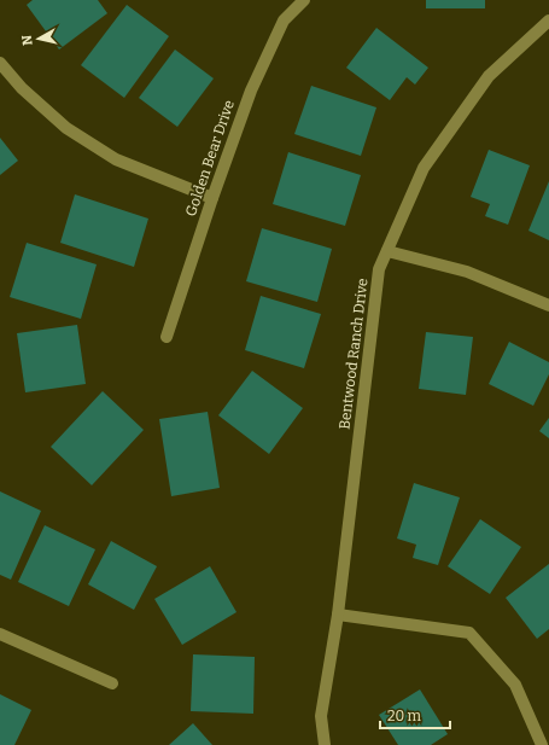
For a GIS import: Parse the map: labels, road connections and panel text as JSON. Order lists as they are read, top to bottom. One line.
{"streets":{"street":["Golden Bear Drive","Bentwood Ranch Drive"]},"scale_bar":"20 m","north":"left"}
